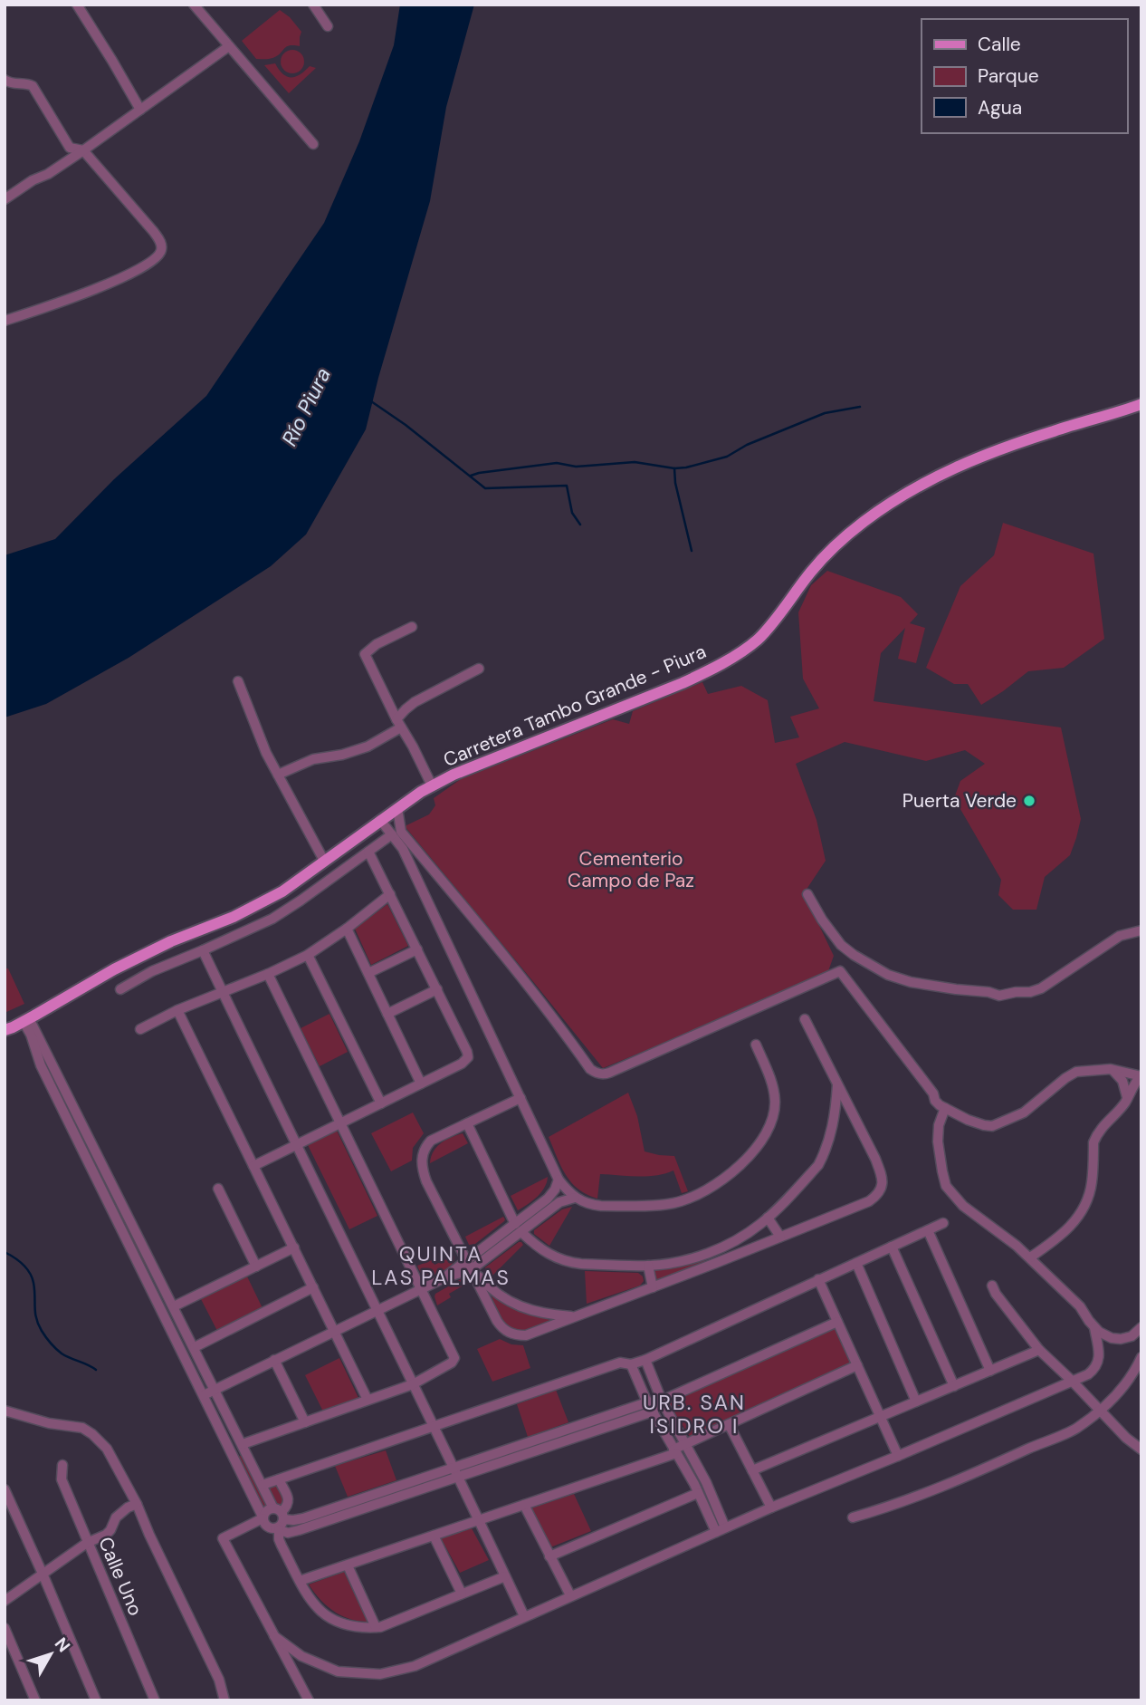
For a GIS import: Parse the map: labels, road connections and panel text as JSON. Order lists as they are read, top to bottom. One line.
{"streets":{"main road":["Carretera Tambo Grande - Piura"],"street":["Calle Uno"]},"districts":["QUINTA LAS PALMAS","URB. SAN ISIDRO I"],"water":["Río Piura"],"parks":["Cementerio Campo de Paz"],"places":["Puerta Verde"],"legend":["Calle","Parque","Agua"],"north":"top right"}
